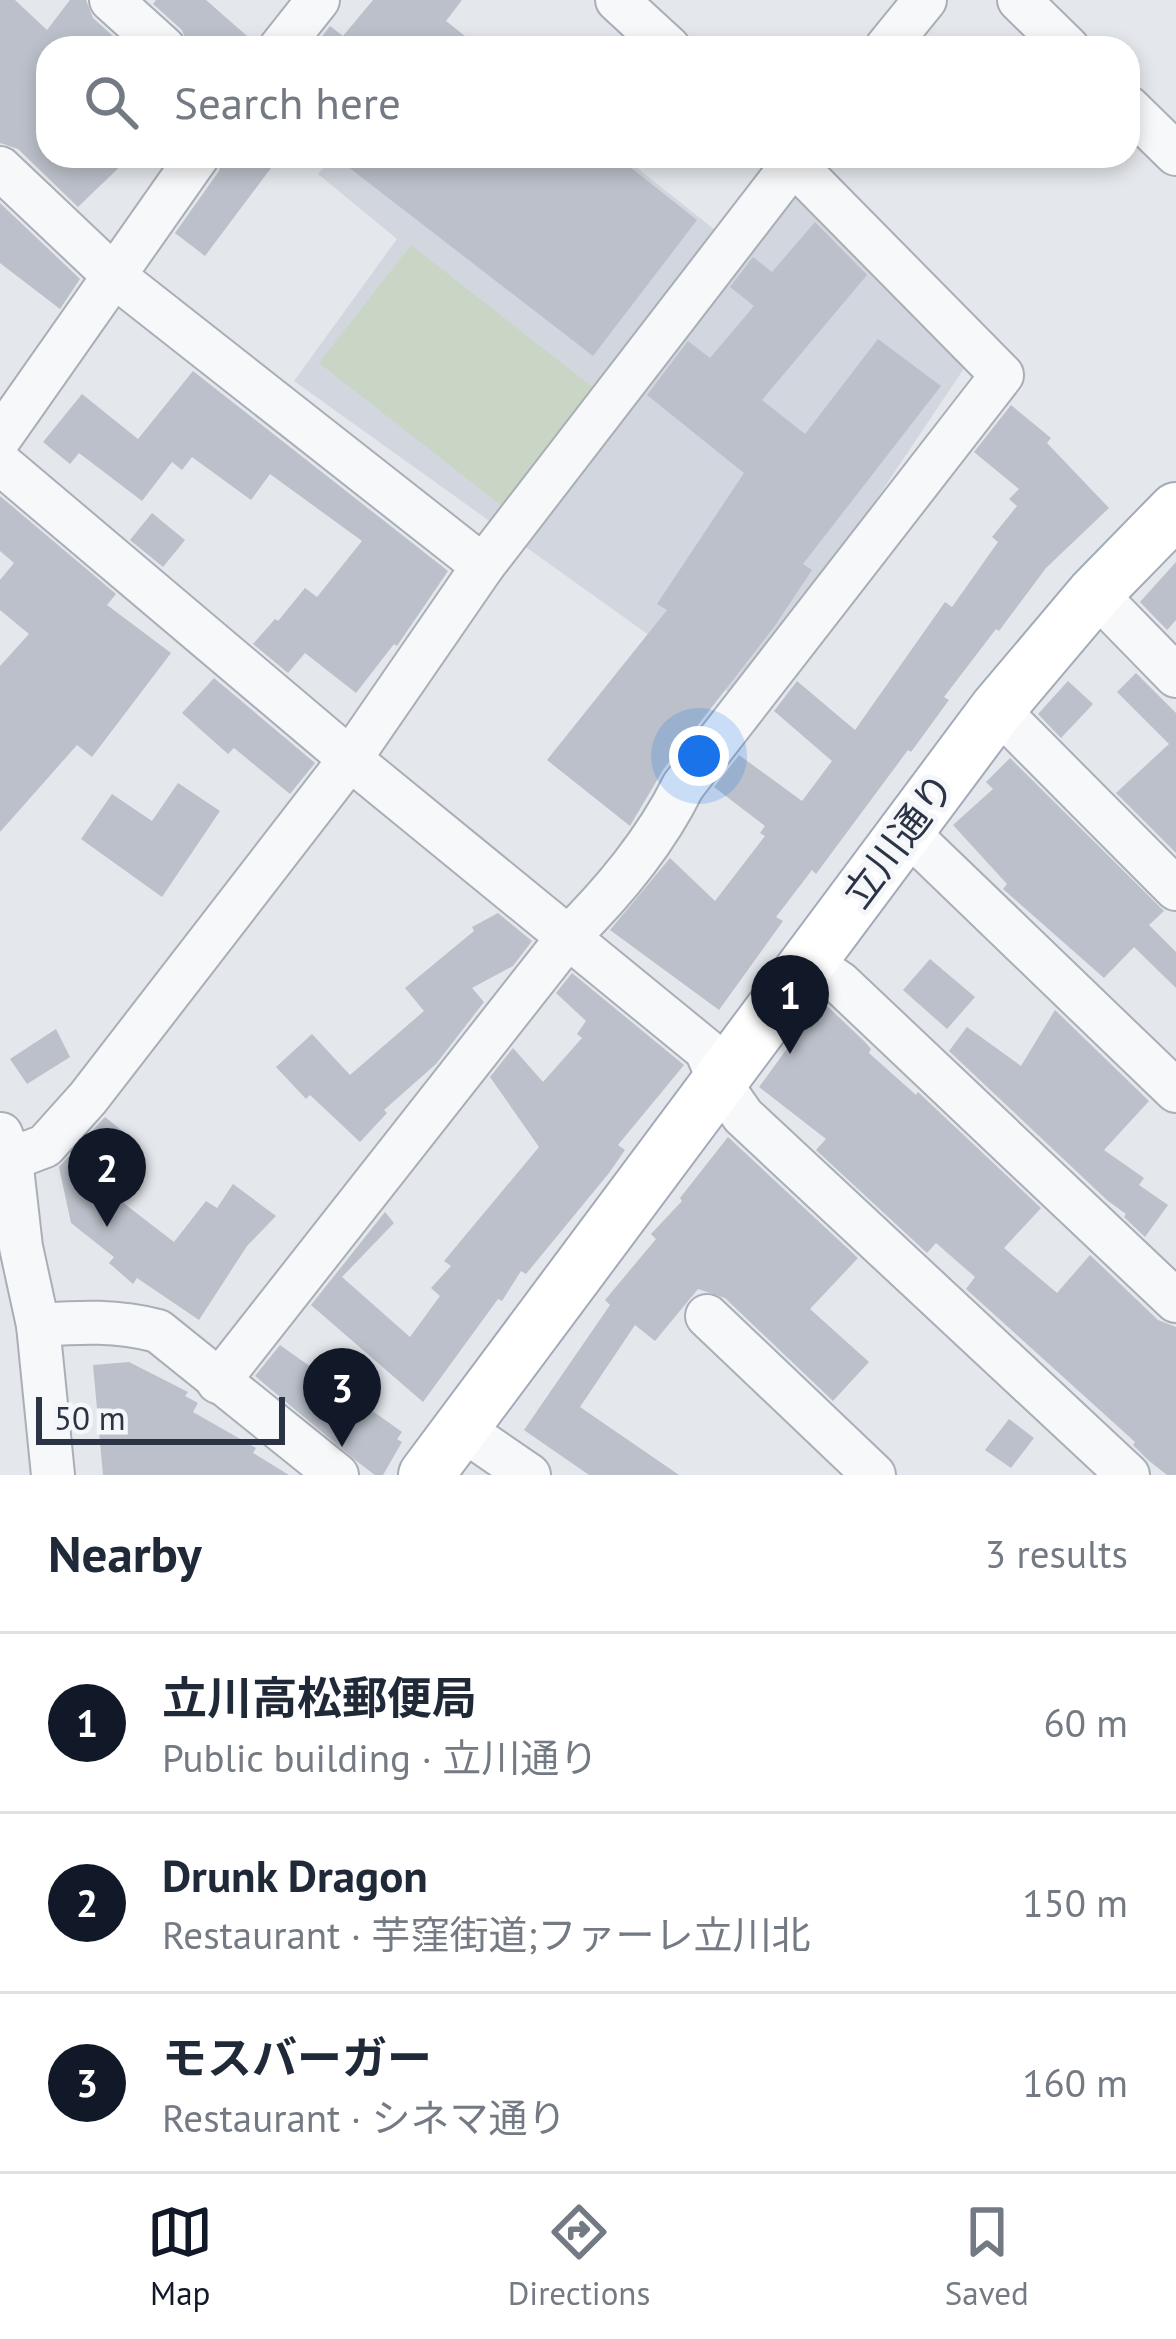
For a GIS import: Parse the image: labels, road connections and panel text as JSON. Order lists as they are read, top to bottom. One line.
{"streets":{"main road":["立川通り"]},"scale_bar":"50 m","page":{"search":"Search here","pins":["1","2","3"],"scale":"50 m","heading":["Nearby","3 results"],"list":[{"mark":"1","name":"立川高松郵便局","note":"Public building · 立川通り","value":"60 m"},{"mark":"2","name":"Drunk Dragon","note":"Restaurant · 芋窪街道;ファーレ立川北","value":"150 m"},{"mark":"3","name":"モスバーガー","note":"Restaurant · シネマ通り","value":"160 m"}],"nav":["Map","Directions","Saved"]}}
